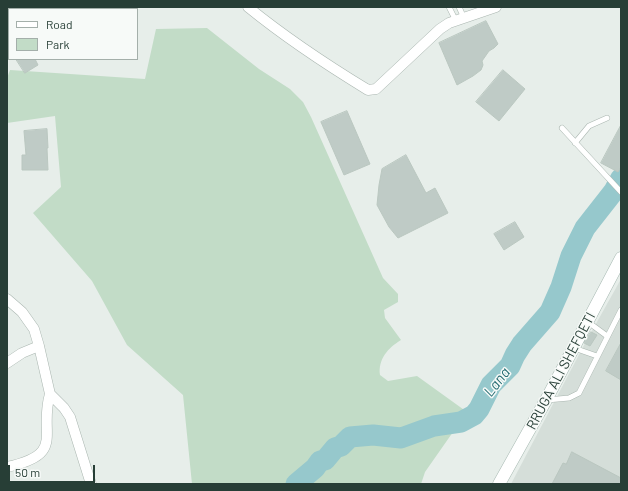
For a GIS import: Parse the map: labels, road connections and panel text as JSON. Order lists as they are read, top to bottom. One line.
{"streets":{"main road":["RRUGA ALI SHEFQETI"]},"water":["Lana"],"legend":["Road","Park"],"scale_bar":"50 m"}
